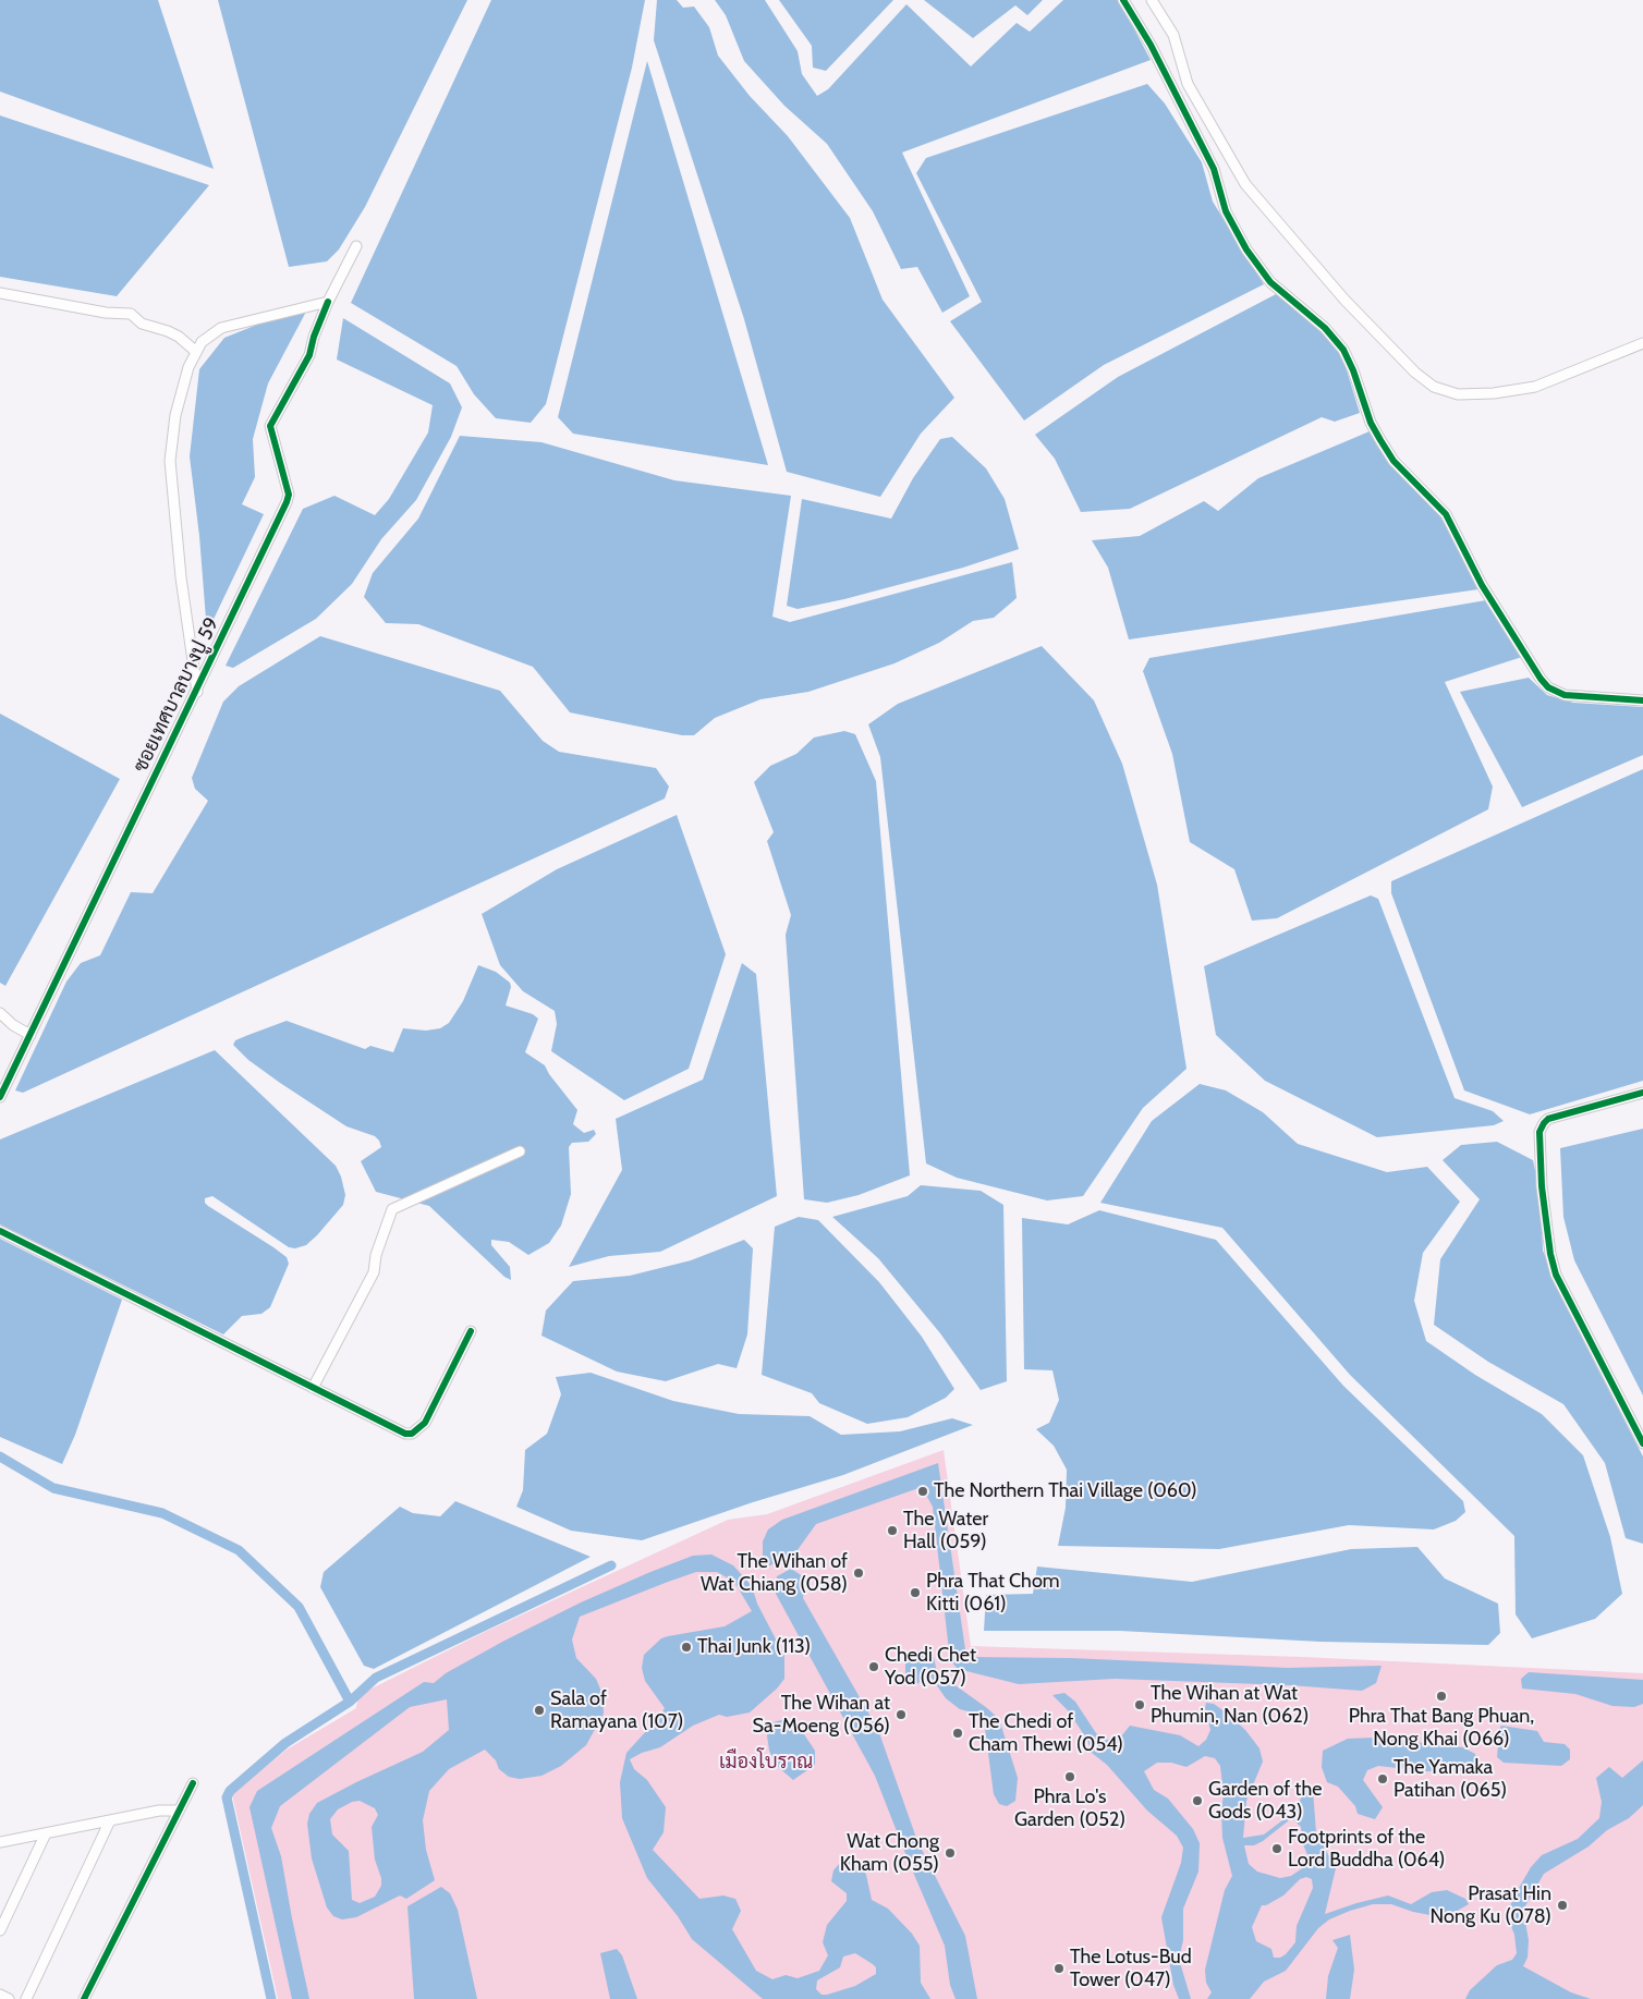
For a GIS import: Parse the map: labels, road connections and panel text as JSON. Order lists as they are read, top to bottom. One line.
{"streets":{"street":["ซอยเทศบาลบางปู 59"]},"parks":["เมืองโบราณ"],"places":["The Northern Thai Village (060)","The Water Hall (059)","The Wihan of Wat Chiang (058)","Phra That Chom Kitti (061)","Thai Junk (113)","Chedi Chet Yod (057)","Phra That Bang Phuan, Nong Khai (066)","The Wihan at Wat Phumin, Nan (062)","Sala of Ramayana (107)","The Wihan at Sa-Moeng (056)","The Chedi of Cham Thewi (054)","Phra Lo's Garden (052)","The Yamaka Patihan (065)","Garden of the Gods (043)","Footprints of the Lord Buddha (064)","Wat Chong Kham (055)","Prasat Hin Nong Ku (078)","The Lotus-Bud Tower (047)"]}
